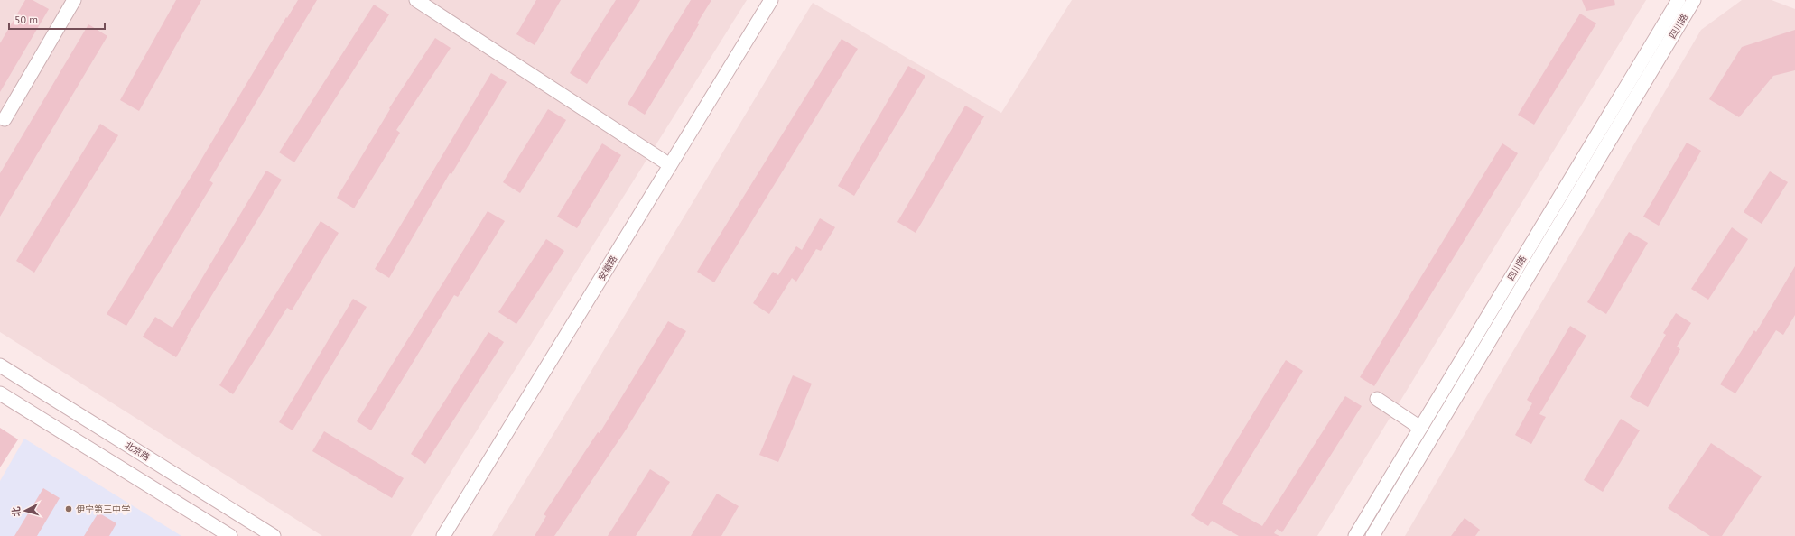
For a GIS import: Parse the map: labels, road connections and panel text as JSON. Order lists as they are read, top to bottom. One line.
{"streets":{"street":["四川路","安徽路","北京路"]},"places":["伊宁第三中学"],"scale_bar":"50 m","north":"left"}
